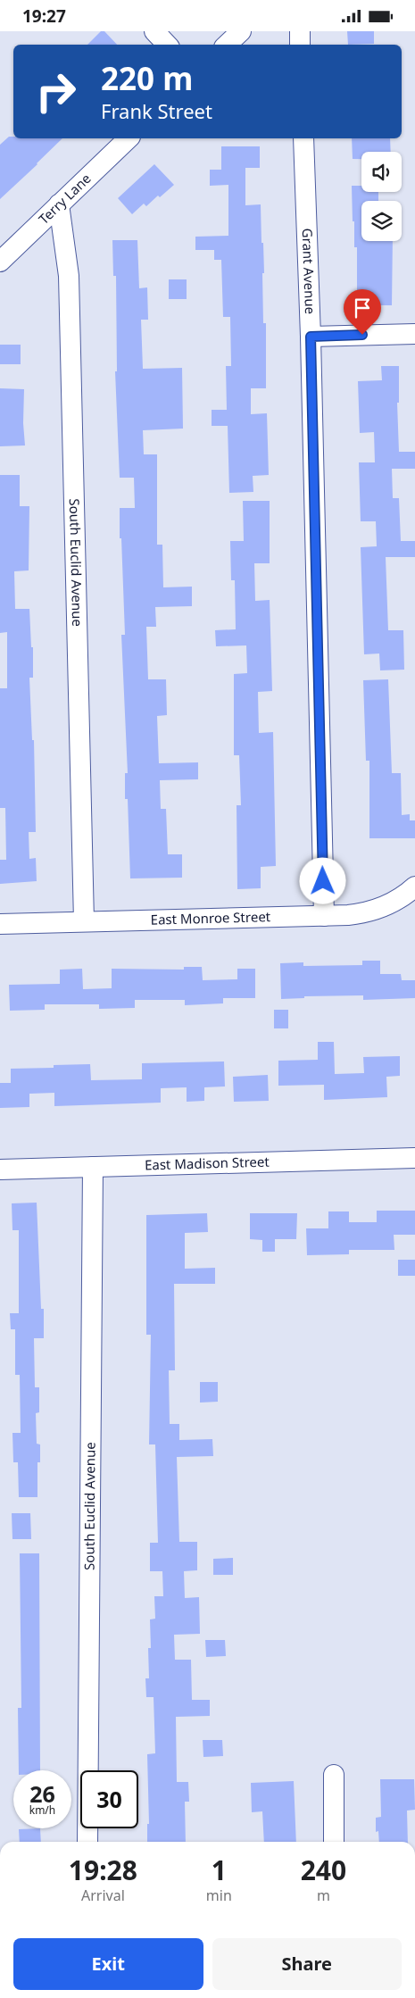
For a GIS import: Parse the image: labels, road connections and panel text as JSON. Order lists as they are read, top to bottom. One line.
{"streets":{"street":["Terry Lane","Grant Avenue","South Euclid Avenue","East Monroe Street","East Madison Street"]},"crossings":[["Terry Lane","South Euclid Avenue"],["Grant Avenue","East Monroe Street"],["South Euclid Avenue","East Monroe Street"],["South Euclid Avenue","East Madison Street"]],"page":{"status":"19:27","turn":["220 m","Frank Street"],"speed":"26 km/h","limit":"30","eta":["19:28","Arrival","1","min","240","m"],"buttons":["Exit","Share"]}}
